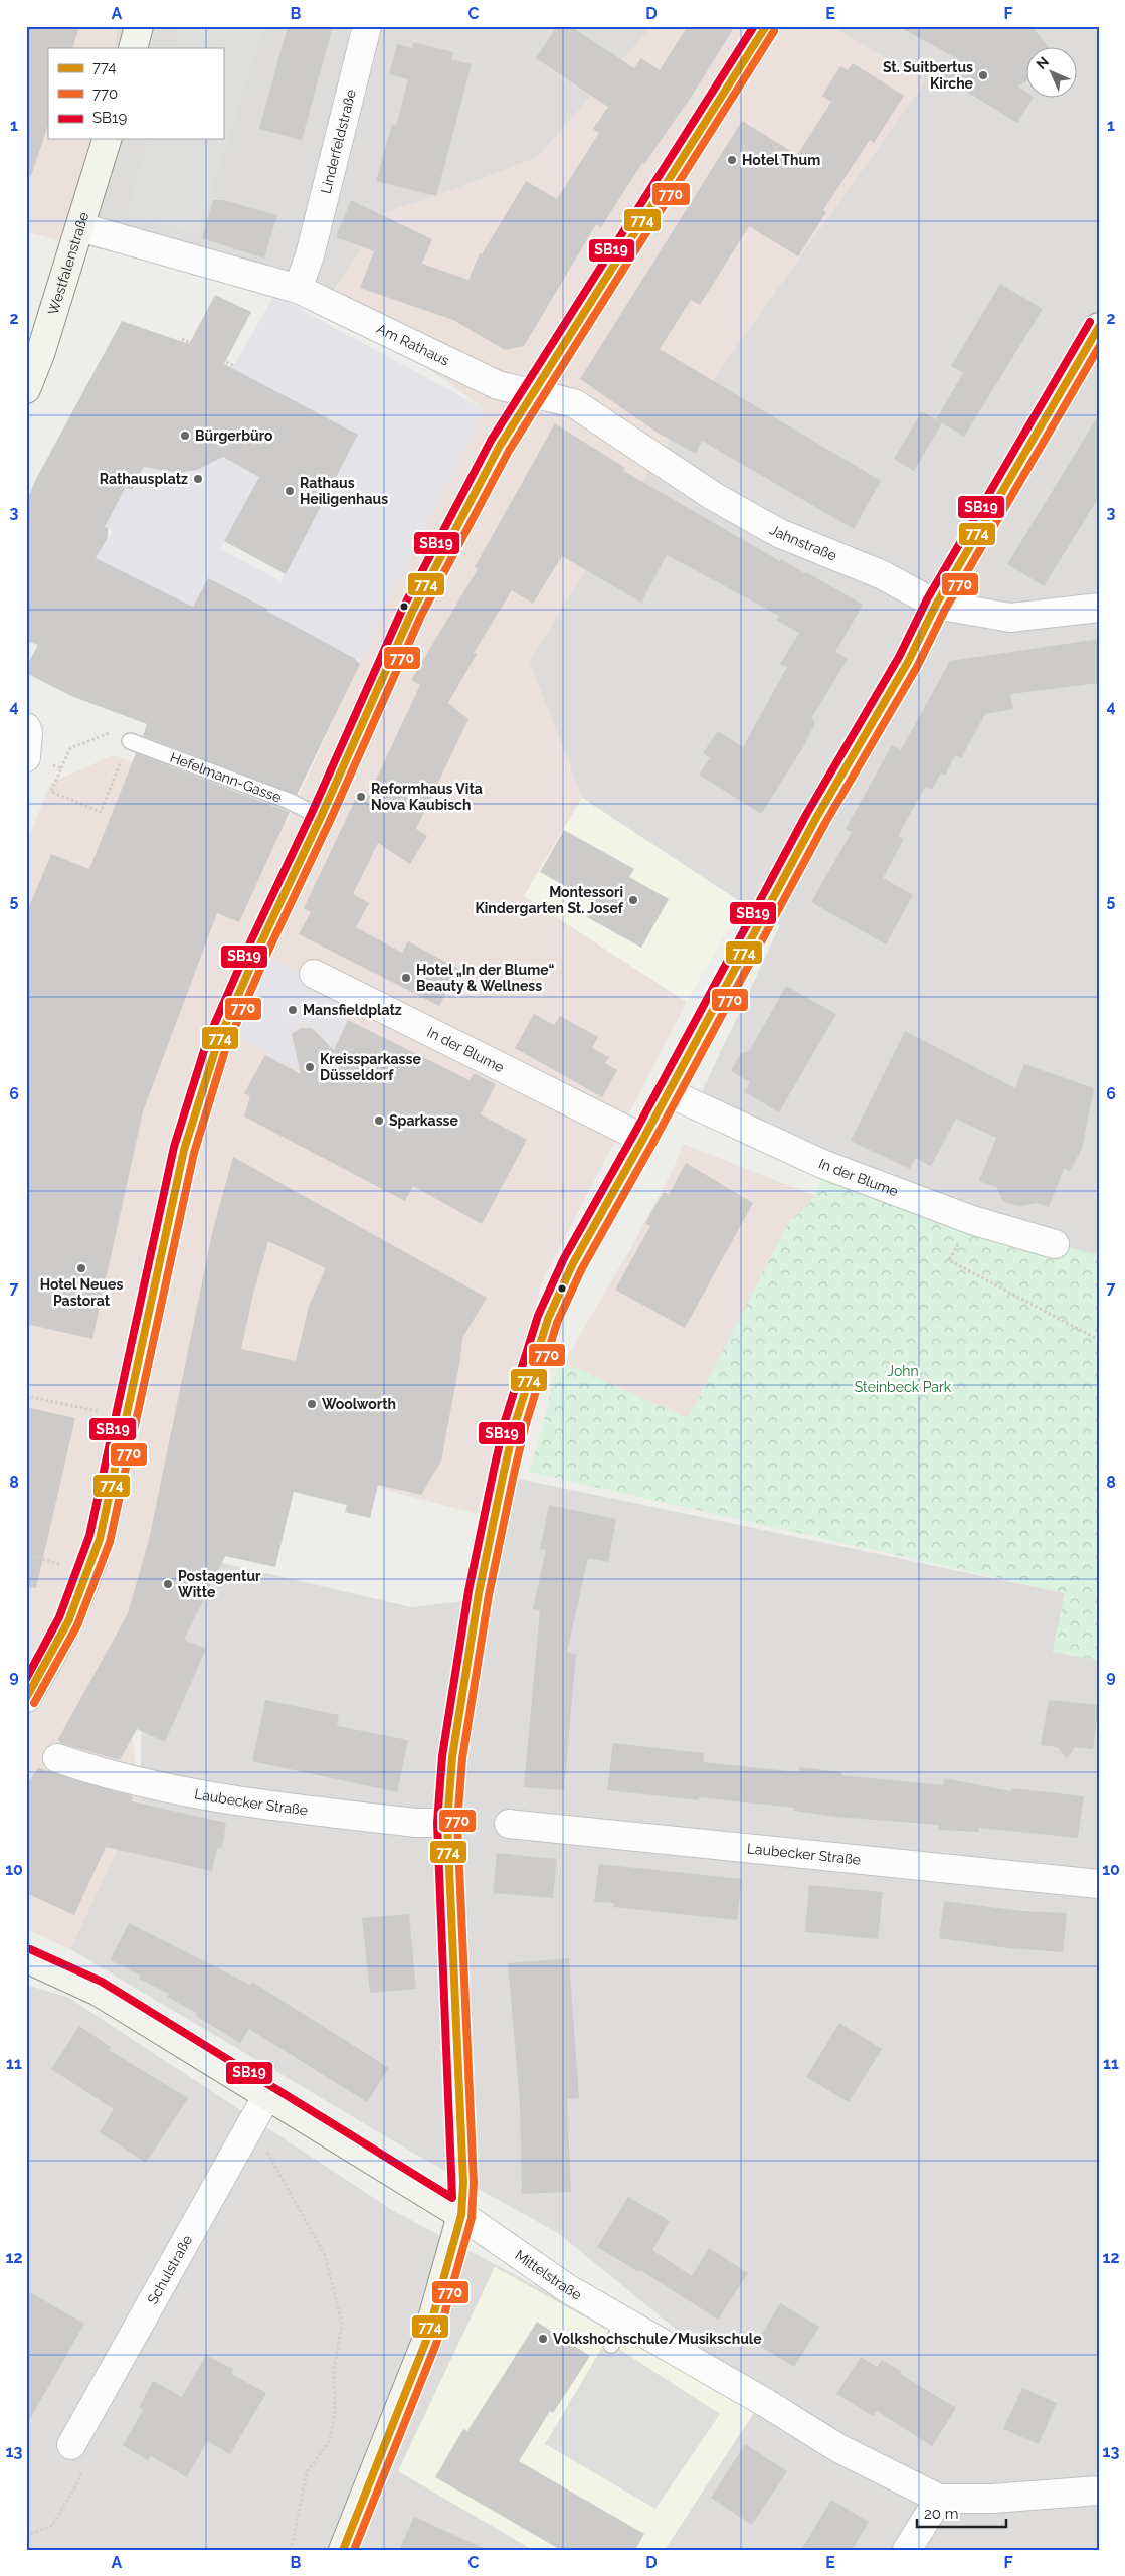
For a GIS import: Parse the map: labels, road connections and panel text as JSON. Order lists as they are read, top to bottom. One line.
{"streets":{"street":["Linderfeldstraße","Westfalenstraße","Am Rathaus","Jahnstraße","In der Blume","Laubecker Straße","Schulstraße","Mittelstraße"],"lane":["Hefelmann-Gasse"]},"crossings":[["Linderfeldstraße","Am Rathaus"],["Westfalenstraße","Am Rathaus"],["Am Rathaus","Jahnstraße"],["Schulstraße","Mittelstraße"]],"parks":["John Steinbeck Park"],"places":["St. Suitbertus Kirche","Hotel Thum","Bürgerbüro","Rathausplatz","Rathaus Heiligenhaus","Reformhaus Vita Nova Kaubisch","Montessori Kindergarten St. Josef","Hotel „In der Blume“ Beauty & Wellness","Mansfieldplatz","Kreissparkasse Düsseldorf","Sparkasse","Hotel Neues Pastorat","Woolworth","Postagentur Witte","Volkshochschule/Musikschule"],"lines":["transit line 774","transit line SB19","transit line 770"],"legend":["774","770","SB19"],"scale_bar":"20 m","north":"top left","grid":{"columns":["A","B","C","D","E","F"],"rows":["1","2","3","4","5","6","7","8","9","10","11","12","13"]}}
